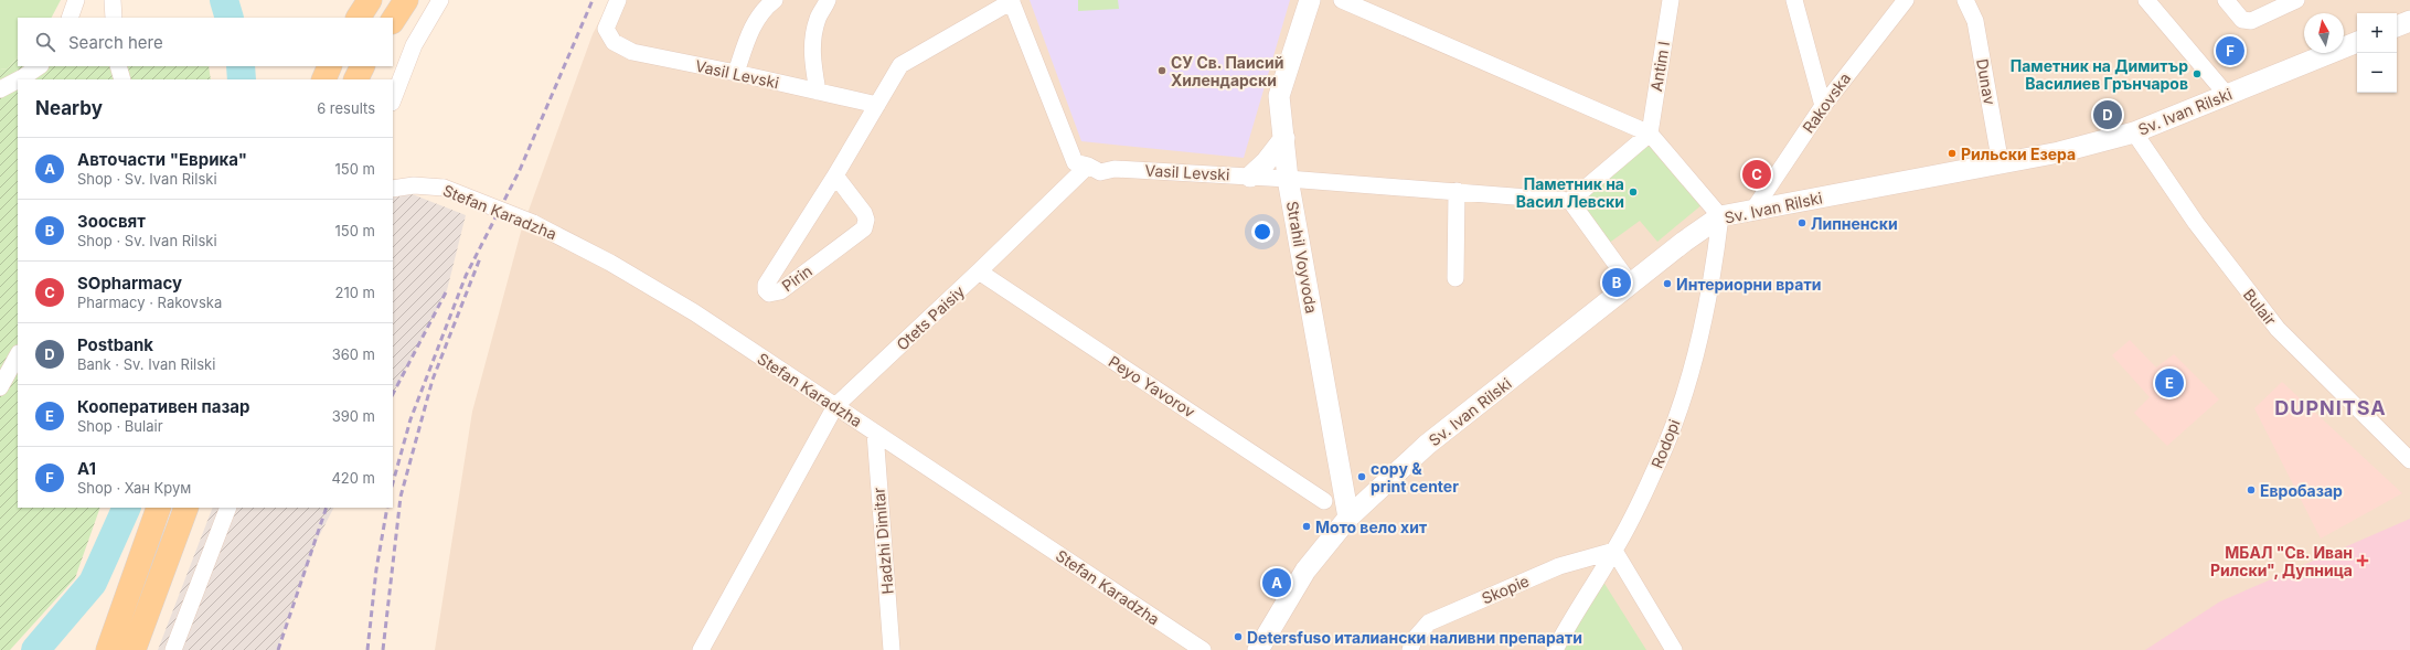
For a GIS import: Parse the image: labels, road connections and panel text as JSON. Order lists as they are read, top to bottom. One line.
{"streets":{"street":["Antim I","Vasil Levski","Dunav","Rakovska","Sv. Ivan Rilski","Stefan Karadzha","Strahil Voyvoda","Pirin","Bulair","Otets Paisiy","Peyo Yavorov","Rodopi","Hadzhi Dimitar","Skopie"]},"crossings":[["Vasil Levski","Strahil Voyvoda"],["Vasil Levski","Pirin"],["Vasil Levski","Otets Paisiy"],["Dunav","Sv. Ivan Rilski"],["Rakovska","Sv. Ivan Rilski"],["Sv. Ivan Rilski","Strahil Voyvoda"],["Sv. Ivan Rilski","Bulair"],["Sv. Ivan Rilski","Rodopi"],["Stefan Karadzha","Otets Paisiy"],["Stefan Karadzha","Hadzhi Dimitar"],["Otets Paisiy","Peyo Yavorov"],["Rodopi","Skopie"]],"districts":["DUPNITSA"],"places":{"other":["СУ Св. Паисий Хилендарски","Паметник на Димитър Василиев Грънчаров","Рильски Езера","Паметник на Васил Левски","Липненски","Интериорни врати","copy & print center","Евробазар","Мото вело хит","Detersfuso италиански наливни препарати"],"health":["МБАЛ \"Св. Иван Рилски\", Дупница"]},"north":"top","page":{"map_buttons":["+","−"],"search":"Search here","pins":["F","D","C","B","E","A"],"heading":["Nearby","6 results"],"list":[{"mark":"A","name":"Авточасти \"Еврика\"","note":"Shop · Sv. Ivan Rilski","value":"150 m"},{"mark":"B","name":"Зоосвят","note":"Shop · Sv. Ivan Rilski","value":"150 m"},{"mark":"C","name":"SOpharmacy","note":"Pharmacy · Rakovska","value":"210 m"},{"mark":"D","name":"Postbank","note":"Bank · Sv. Ivan Rilski","value":"360 m"},{"mark":"E","name":"Кооперативен пазар","note":"Shop · Bulair","value":"390 m"},{"mark":"F","name":"A1","note":"Shop · Хан Крум","value":"420 m"}]}}
